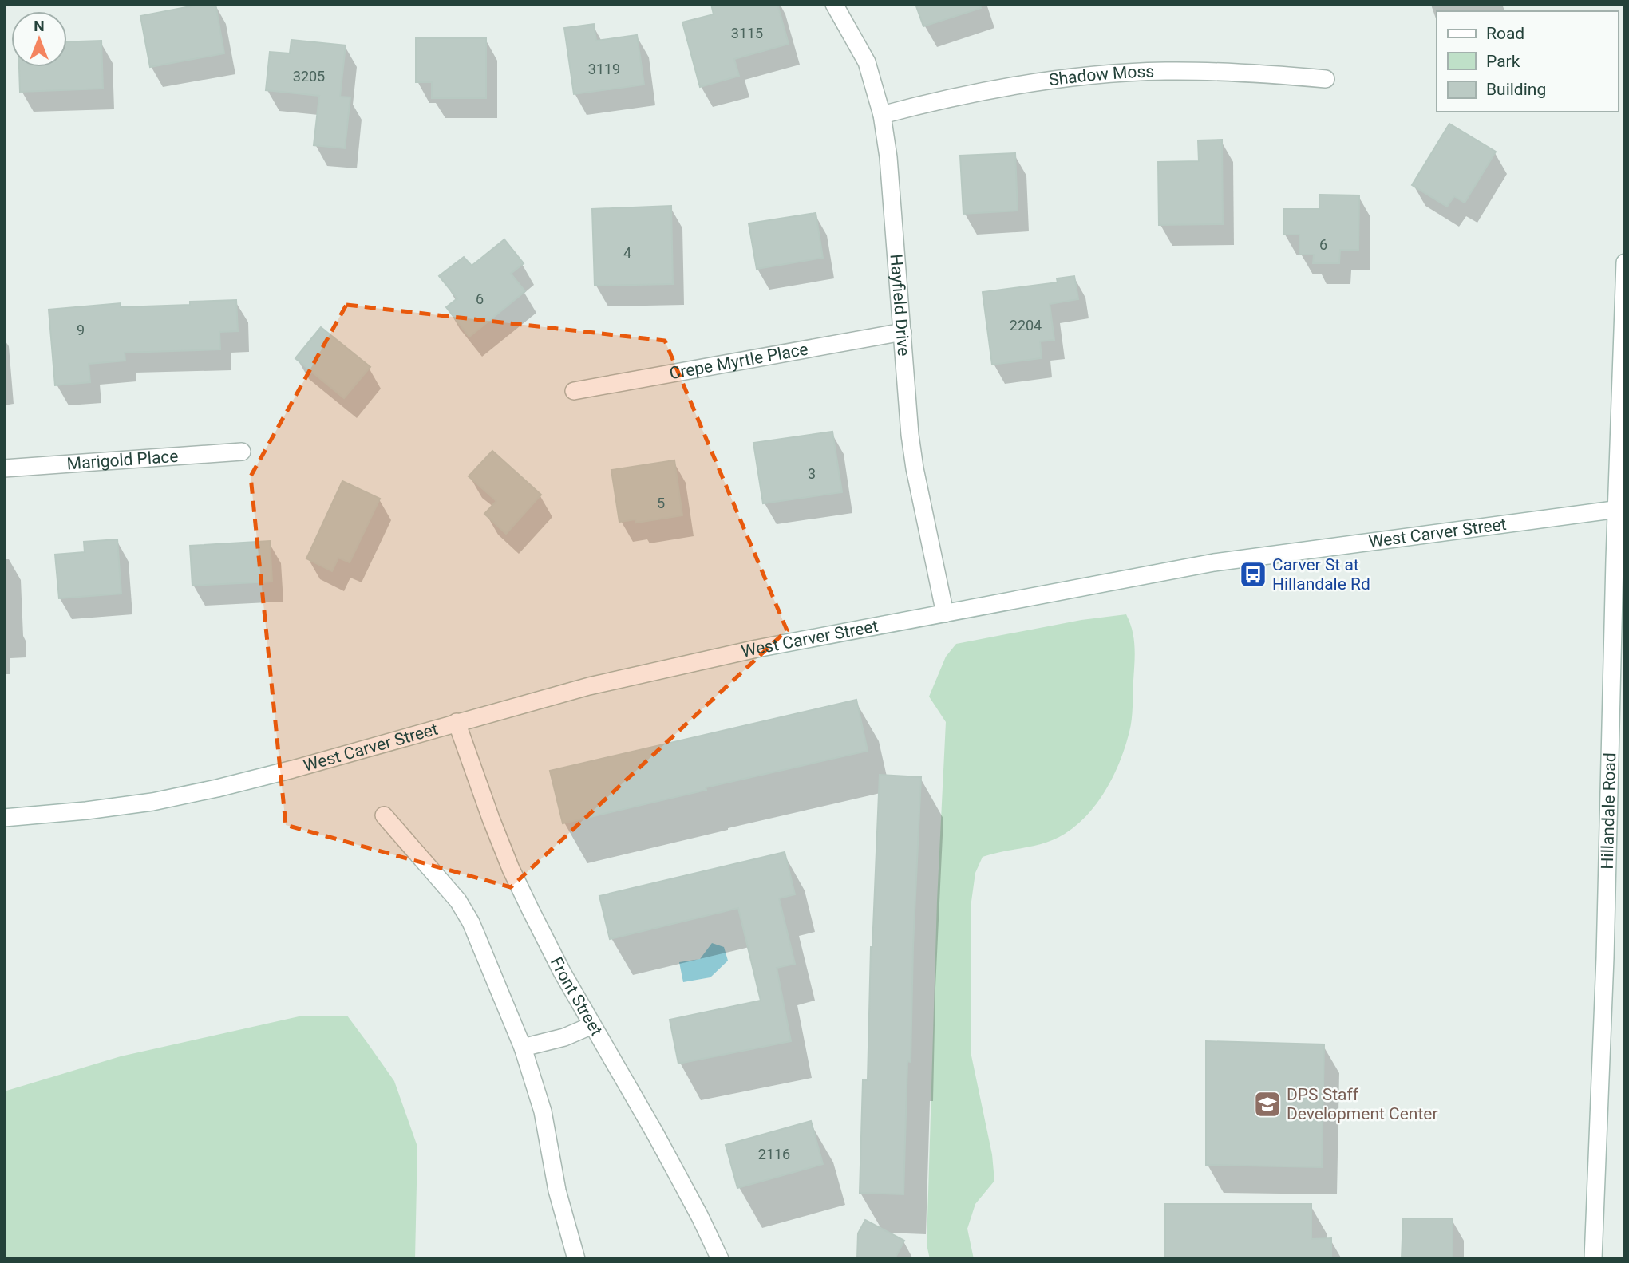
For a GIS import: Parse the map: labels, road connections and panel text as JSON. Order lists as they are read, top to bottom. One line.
{"streets":{"street":["Shadow Moss","Hayfield Drive","Crepe Myrtle Place","Marigold Place","West Carver Street","Hillandale Road","Front Street"]},"crossings":[["Shadow Moss","Hayfield Drive"],["Hayfield Drive","Crepe Myrtle Place"],["Hayfield Drive","West Carver Street"],["West Carver Street","Hillandale Road"],["West Carver Street","Front Street"]],"places":{"bus stop":["Carver St at Hillandale Rd"],"school or university":["DPS Staff Development Center"]},"house_numbers":["3115","3119","3205","6","4","6","2204","9","3","5","2116"],"legend":["Road","Park","Building"],"north":"top"}
